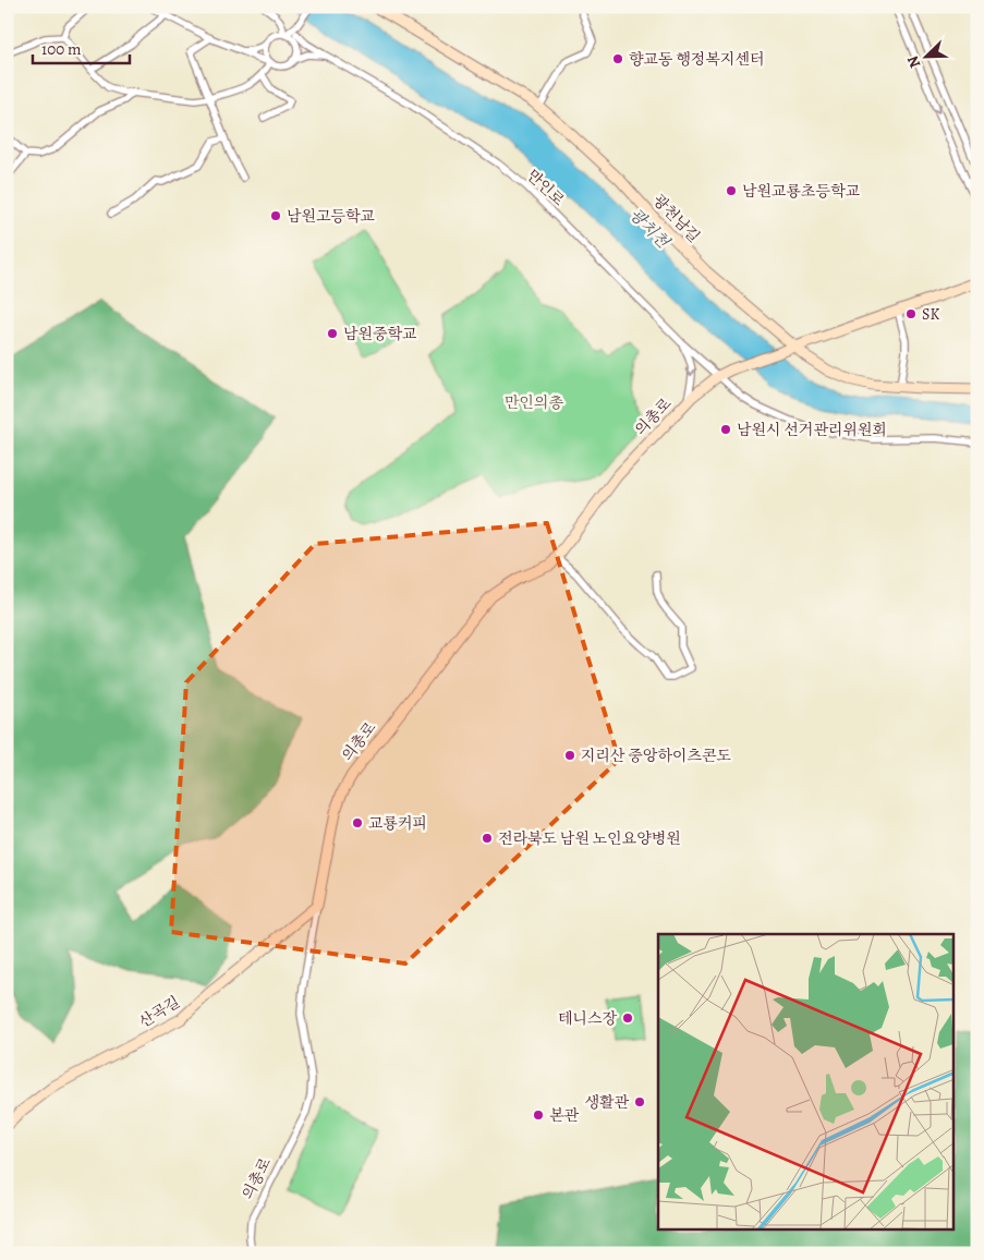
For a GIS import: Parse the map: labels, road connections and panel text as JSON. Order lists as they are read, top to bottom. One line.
{"streets":{"street":["만인로","광천남길","의총로","산곡길"]},"crossings":[["만인로","의총로"],["광천남길","의총로"],["의총로","산곡길"]],"water":["광치천"],"parks":["만인의총"],"places":["향교동 행정복지센터","남원교룡초등학교","남원고등학교","SK","남원중학교","남원시 선거관리위원회","지리산 중앙하이츠콘도","교룡커피","전라북도 남원 노인요양병원","테니스장","생활관","본관"],"scale_bar":"100 m","north":"bottom left"}
